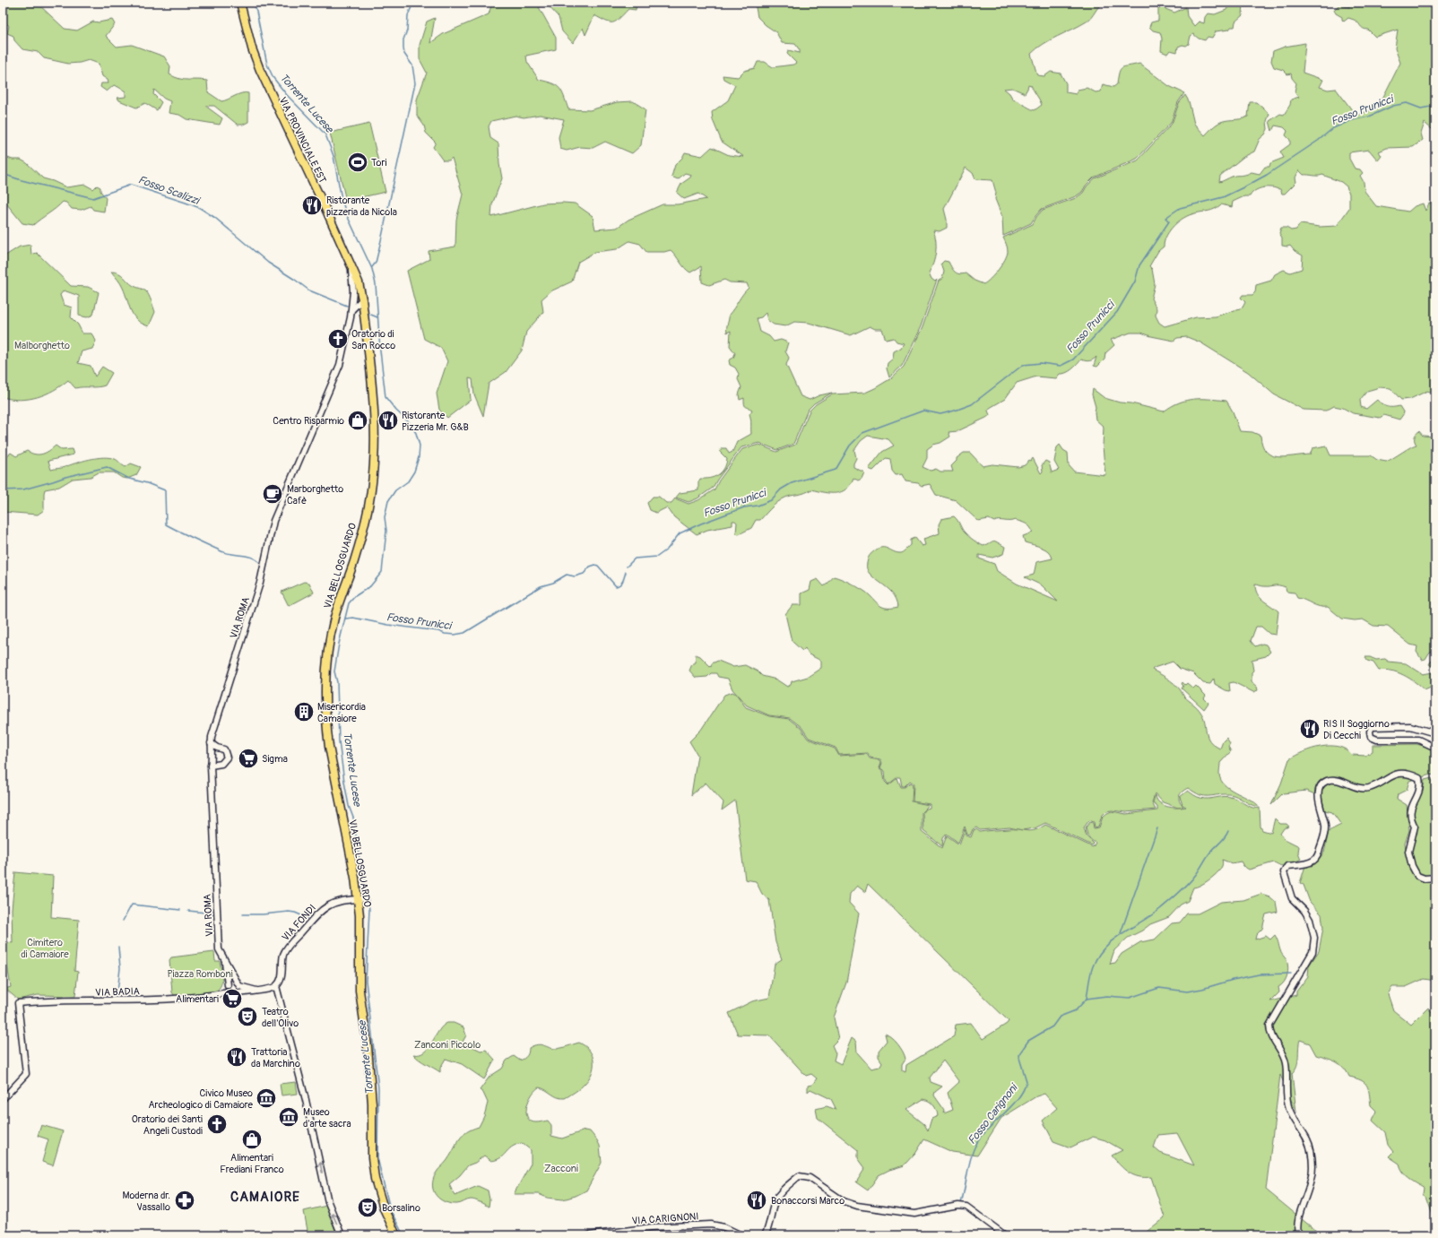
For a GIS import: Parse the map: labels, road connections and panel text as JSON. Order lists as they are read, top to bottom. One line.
{"streets":{"main road":["VIA PROVINCIALE EST","VIA BELLOSGUARDO"],"street":["VIA ROMA","VIA FONDI","VIA BADIA","VIA CARIGNONI"]},"crossings":[["VIA PROVINCIALE EST","VIA BELLOSGUARDO"],["VIA PROVINCIALE EST","VIA ROMA"],["VIA BELLOSGUARDO","VIA FONDI"],["VIA ROMA","VIA BADIA"],["VIA FONDI","VIA BADIA"]],"districts":["CAMAIORE"],"water":["Torrente Lucese","Fosso Prunicci","Fosso Scalizzi","Fosso Carignoni"],"parks":["Malborghetto","Cimitero di Camaiore","Piazza Romboni","Zanconi Piccolo","Zacconi"],"places":{"sports":["Tori"],"restaurant":["Ristorante pizzeria da Nicola","Ristorante Pizzeria Mr. G&B","RIS Il Soggiorno Di Cecchi","Trattoria da Marchino","Bonaccorsi Marco"],"church":["Oratorio di San Rocco","Oratorio dei Santi Angeli Custodi"],"shop":["Centro Risparmio","Alimentari Frediani Franco"],"cafe":["Marborghetto Cafè"],"building":["Misericordia Camaiore"],"supermarket":["Sigma","Alimentari"],"theatre":["Teatro dell'Olivo","Borsalino"],"museum":["Civico Museo Archeologico di Camaiore","Museo d'arte sacra"],"pharmacy":["Moderna dr. Vassallo"]}}
